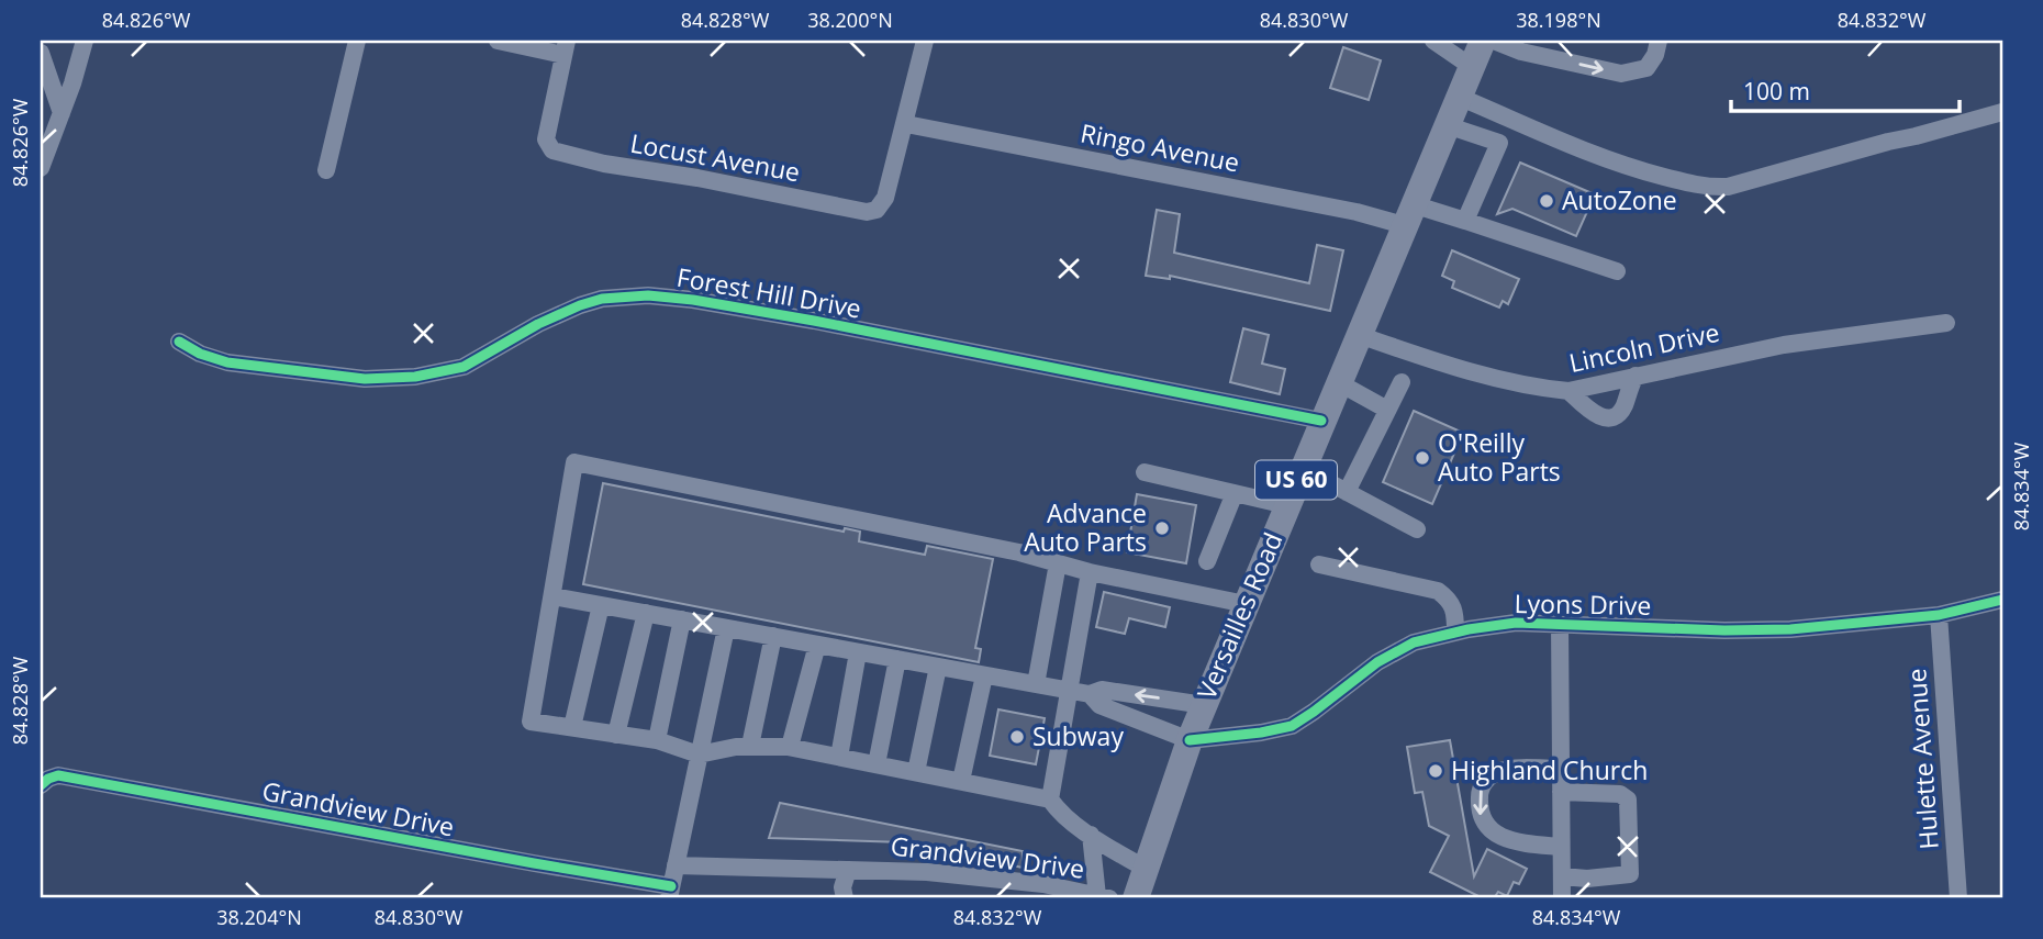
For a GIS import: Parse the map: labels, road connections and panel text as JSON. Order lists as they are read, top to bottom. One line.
{"streets":{"highway":["US 60","Versailles Road"],"street":["Ringo Avenue","Locust Avenue","Forest Hill Drive","Lincoln Drive","Lyons Drive","Hulette Avenue","Grandview Drive"]},"crossings":[["Ringo Avenue","Locust Avenue"],["Ringo Avenue","Versailles Road"],["Forest Hill Drive","Versailles Road"],["Lincoln Drive","Versailles Road"],["Lyons Drive","Versailles Road"],["Lyons Drive","Hulette Avenue"]],"places":["AutoZone","O'Reilly Auto Parts","Advance Auto Parts","Subway","Highland Church"],"scale_bar":"100 m","coordinates":["84.826°W","84.828°W","38.200°N","84.830°W","38.198°N","84.832°W","84.834°W","38.204°N"]}
